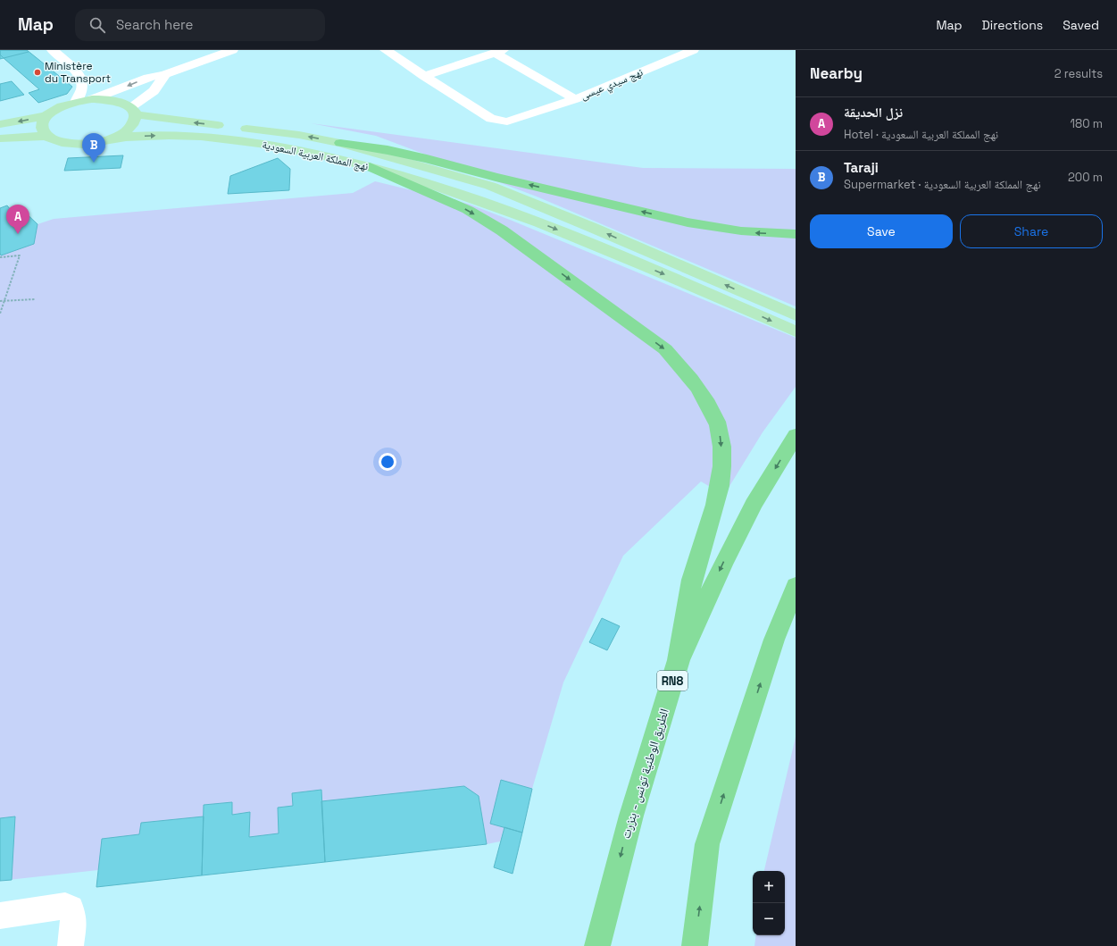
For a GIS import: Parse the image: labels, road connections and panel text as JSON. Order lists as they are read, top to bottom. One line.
{"streets":{"highway":["RN8","الطريق الوطنية تونس - بنزرت"],"main road":["نهج المملكة العربية السعودية"],"street":["نهج سيدي عيسى"]},"places":["Ministère du Transport"],"page":{"header":"Map","search":"Search here","nav":["Map","Directions","Saved"],"heading":["Nearby","2 results"],"list":[{"mark":"A","name":"نزل الحديقة","note":"Hotel · نهج المملكة العربية السعودية","value":"180 m"},{"mark":"B","name":"Taraji","note":"Supermarket · نهج المملكة العربية السعودية","value":"200 m"}],"pins":["B","A"],"buttons":["Save","Share"],"map_buttons":["+","−"]}}
